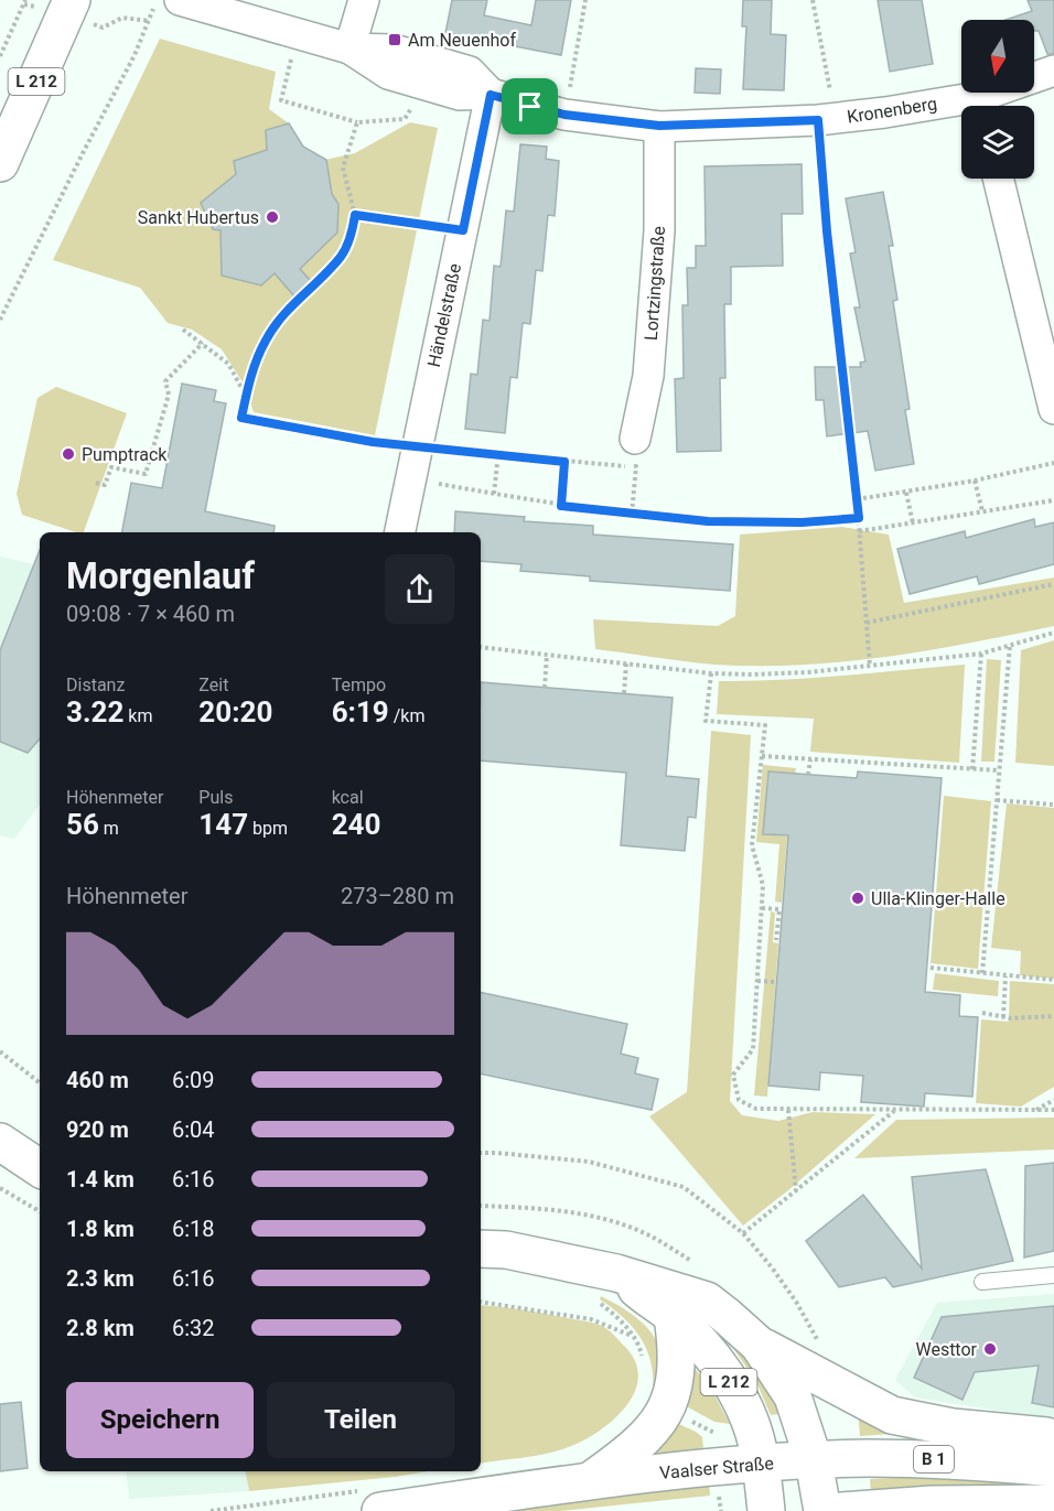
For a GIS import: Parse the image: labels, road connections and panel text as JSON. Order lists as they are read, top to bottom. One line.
{"streets":{"main road":["L 212","B 1","Vaalser Straße"],"street":["Kronenberg","Lortzingstraße","Händelstraße"]},"crossings":[["L 212","Vaalser Straße"],["Kronenberg","Lortzingstraße"],["Kronenberg","Händelstraße"]],"places":{"transit":["Am Neuenhof"],"other":["Sankt Hubertus","Pumptrack","Ulla-Klinger-Halle","Westtor"]},"north":"bottom","page":{"heading":["Morgenlauf","09:08 · 7 × 460 m"],"stats":[["Distanz","3.22 km"],["Zeit","20:20"],["Tempo","6:19 /km"],["Höhenmeter","56 m"],["Puls","147 bpm"],["kcal","240"]],"chart":["Höhenmeter","273–280 m"],"list":[{"name":"460 m","note":"6:09"},{"name":"920 m","note":"6:04"},{"name":"1.4 km","note":"6:16"},{"name":"1.8 km","note":"6:18"},{"name":"2.3 km","note":"6:16"},{"name":"2.8 km","note":"6:32"}],"buttons":["Speichern","Teilen"]}}
